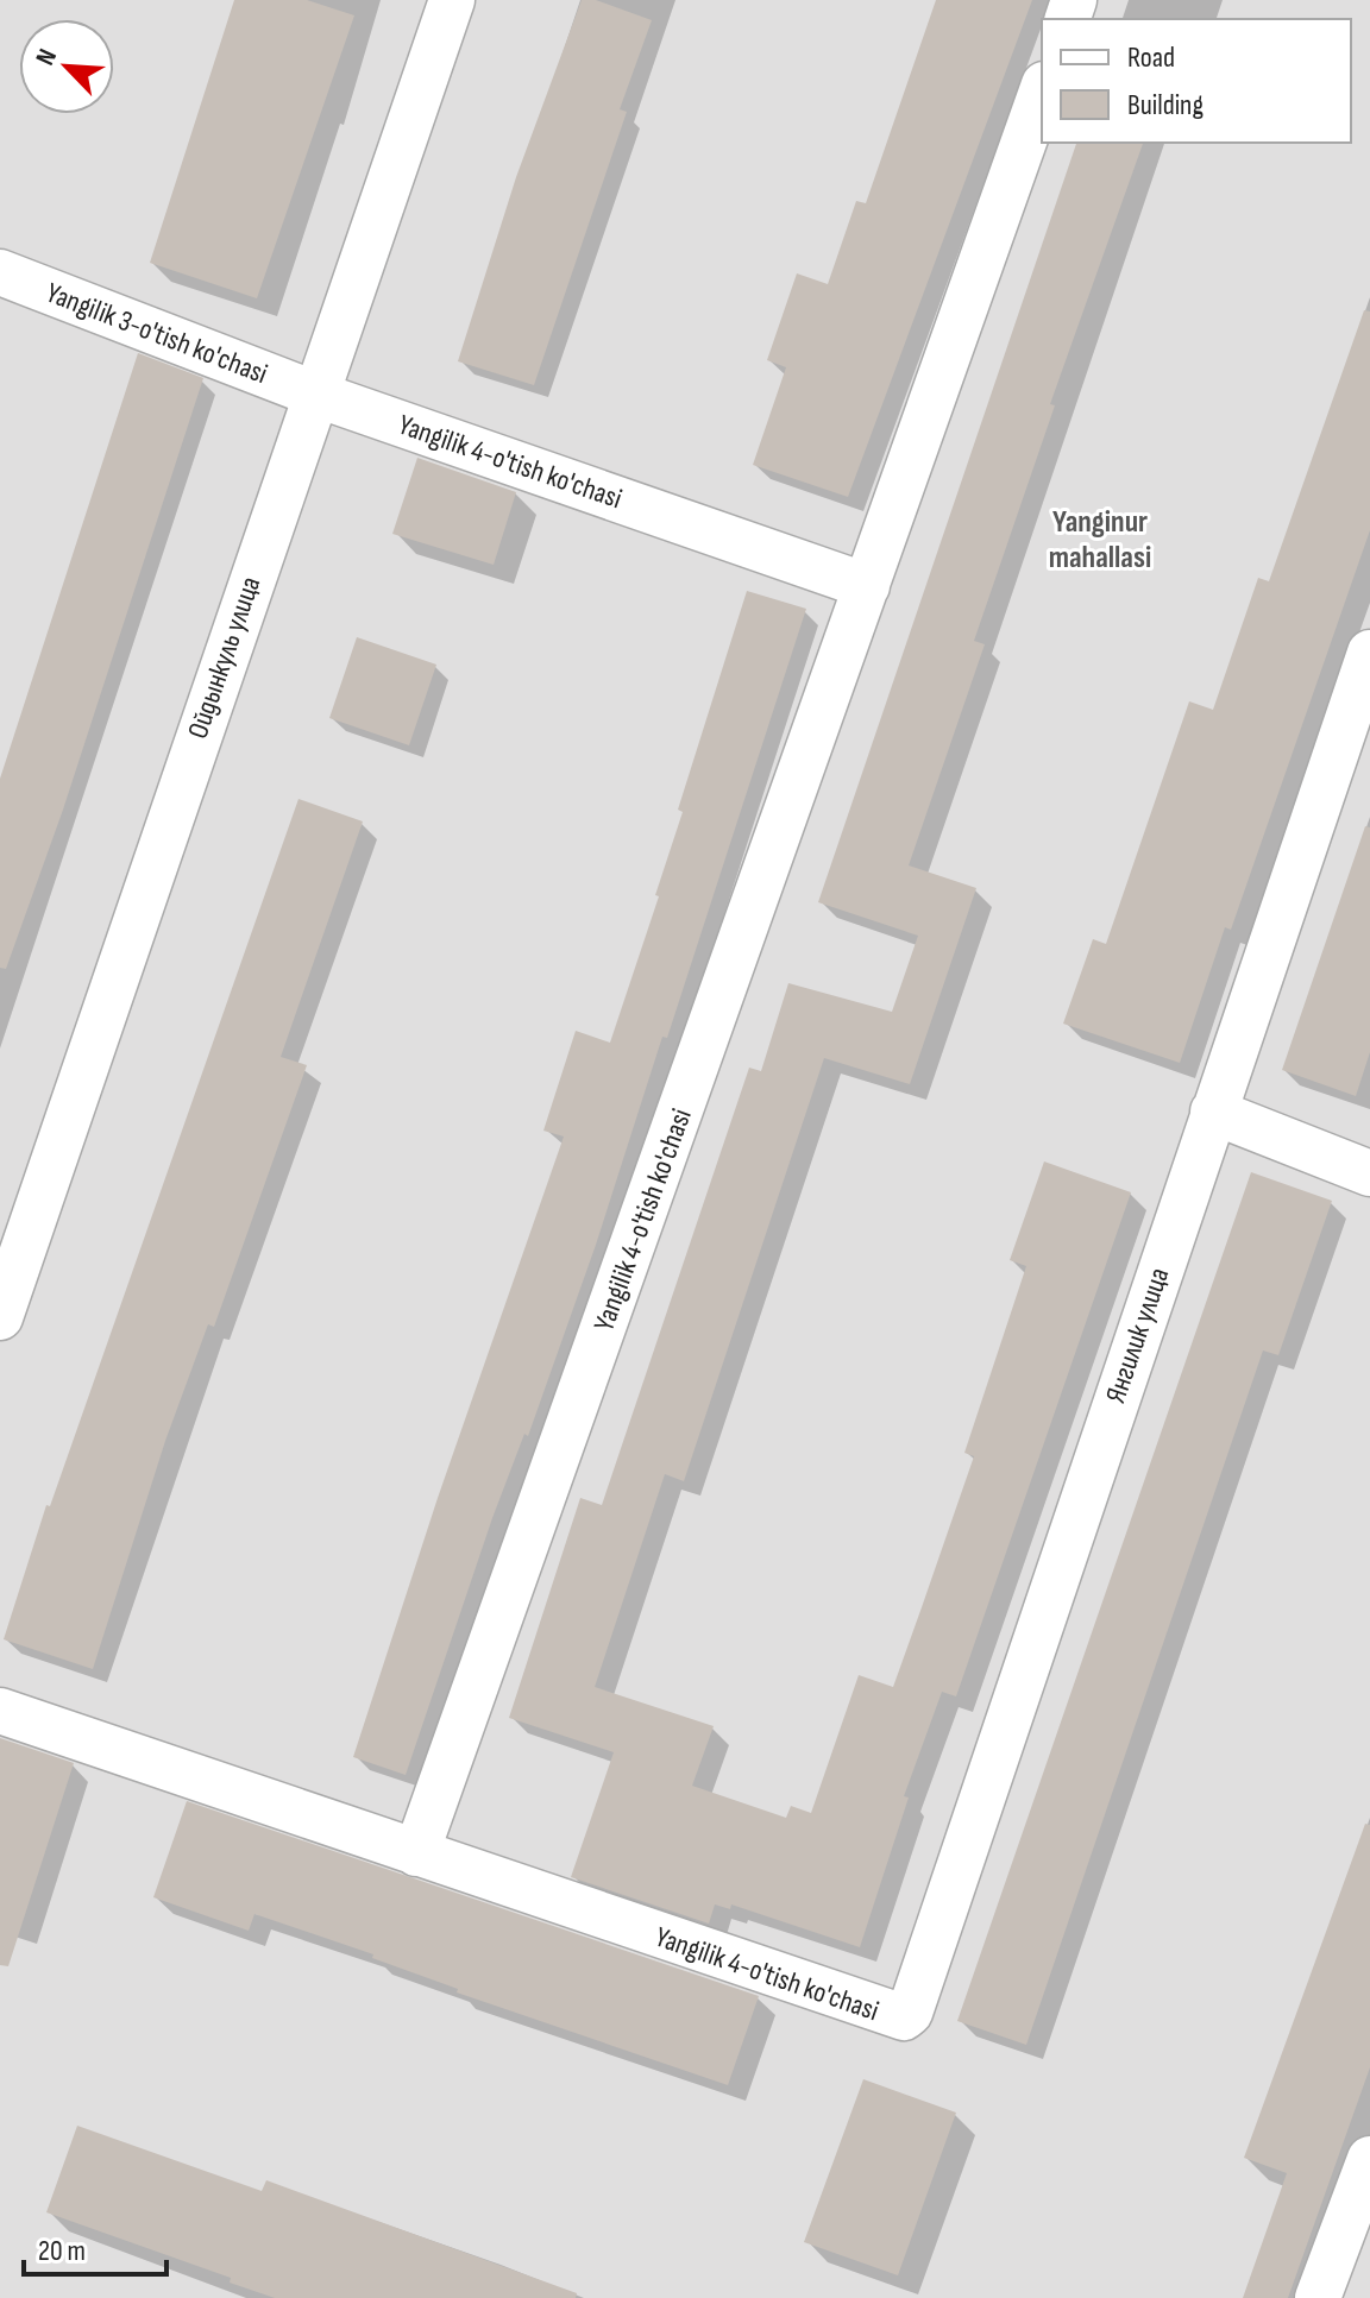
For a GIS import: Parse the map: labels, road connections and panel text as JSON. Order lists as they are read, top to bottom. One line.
{"streets":{"street":["Yangilik 3-o'tish ko'chasi","Yangilik 4-o'tish ko'chasi","Ойдынкуль улица","Янгилик улица"]},"crossings":[["Yangilik 3-o'tish ko'chasi","Yangilik 4-o'tish ko'chasi"],["Yangilik 3-o'tish ko'chasi","Ойдынкуль улица"],["Yangilik 4-o'tish ko'chasi","Ойдынкуль улица"],["Yangilik 4-o'tish ko'chasi","Янгилик улица"]],"districts":["Yanginur mahallasi"],"legend":["Road","Building"],"scale_bar":"20 m","north":"top left"}
